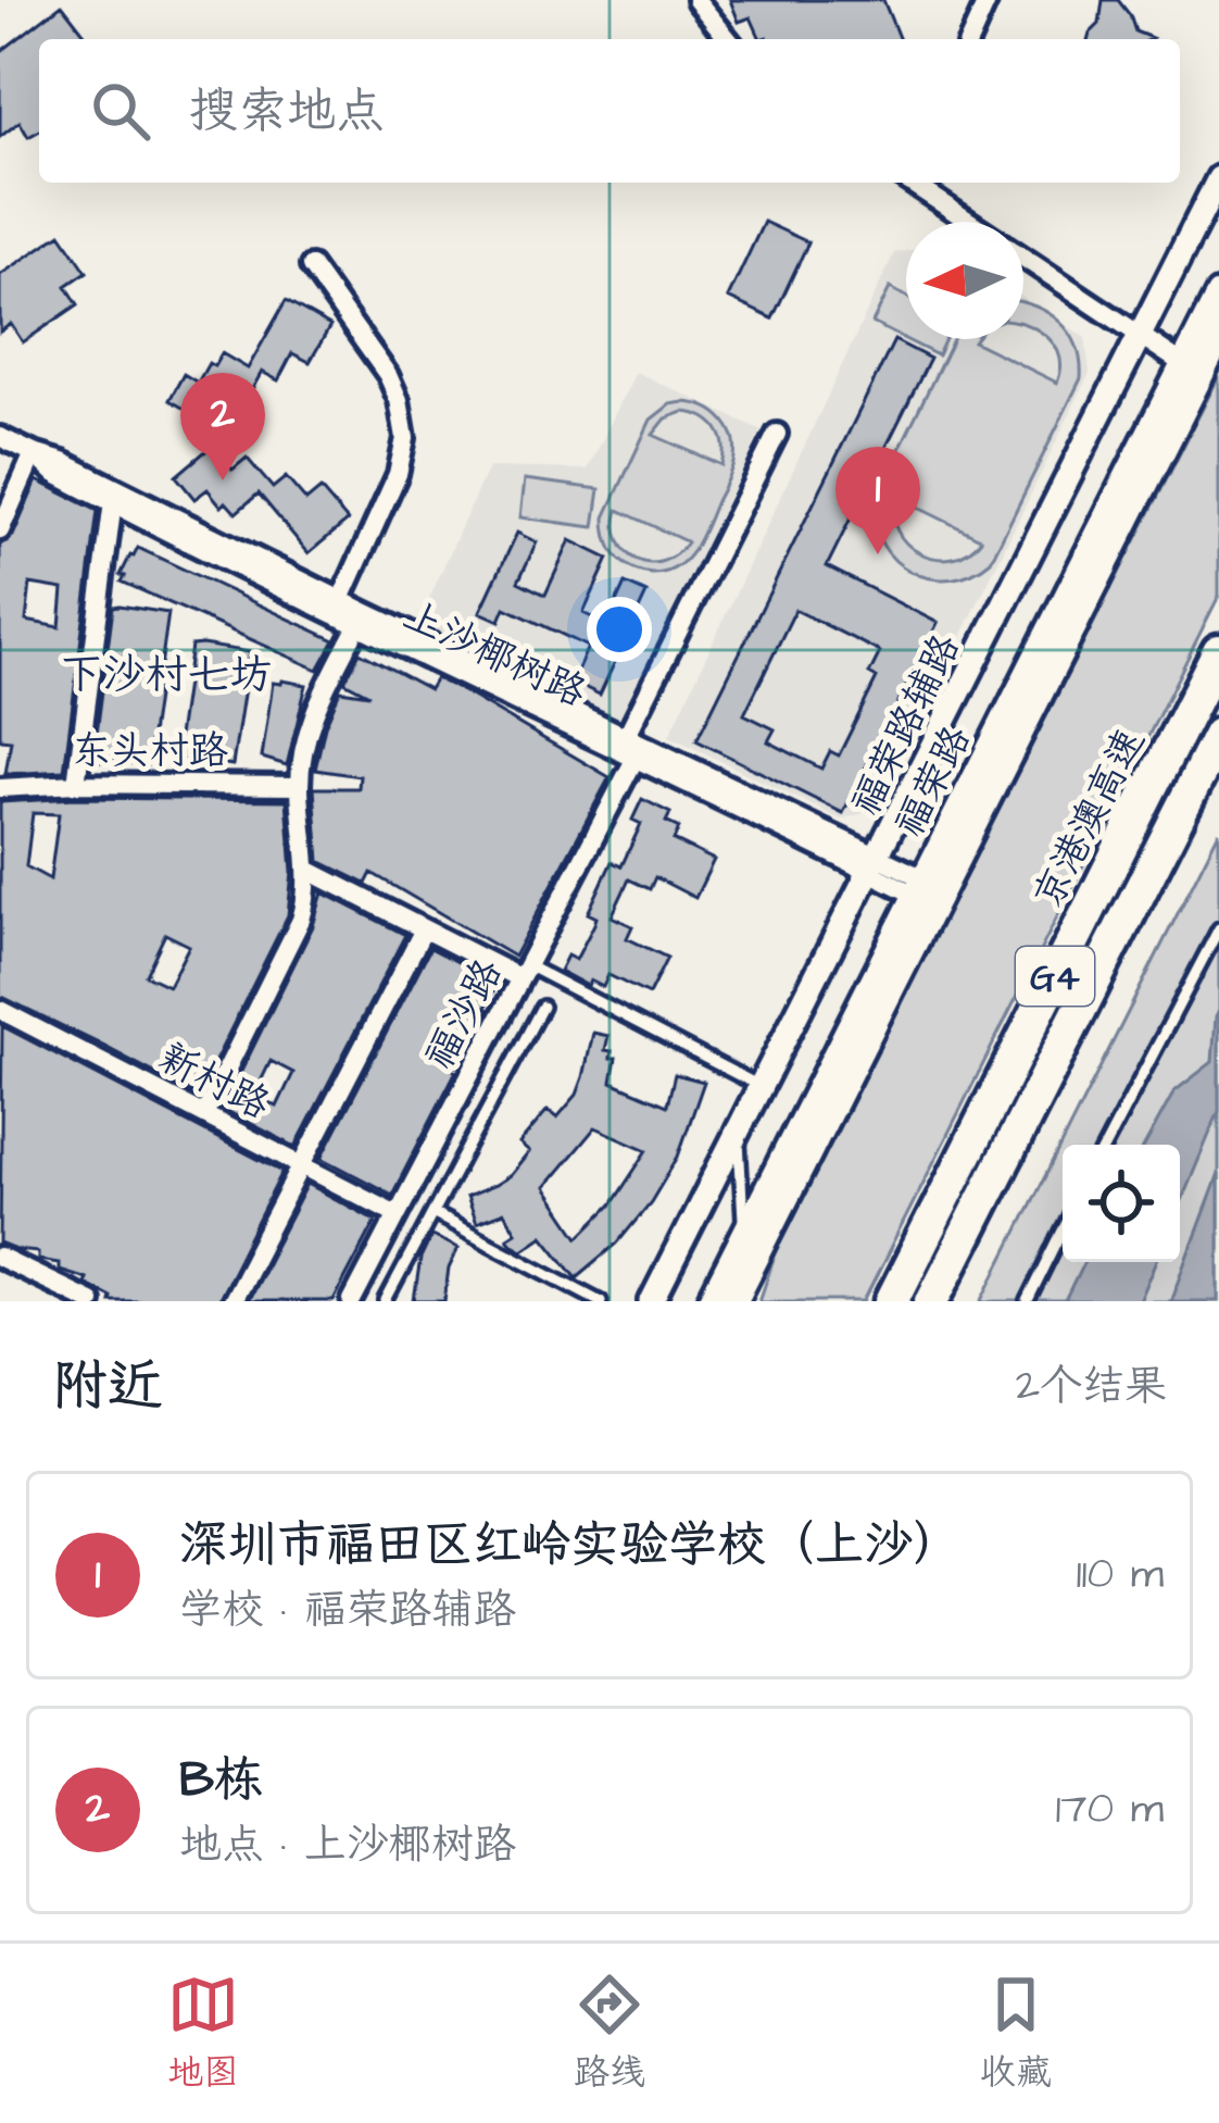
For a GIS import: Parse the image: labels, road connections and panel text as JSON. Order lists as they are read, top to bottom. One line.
{"streets":{"highway":["京港澳高速","G4"],"main road":["福荣路"],"street":["上沙椰树路","福荣路辅路","东头村路","福沙路","新村路"]},"crossings":[["上沙椰树路","福荣路辅路"],["上沙椰树路","福荣路"],["上沙椰树路","福沙路"],["福沙路","新村路"]],"districts":["下沙村七坊"],"north":"left","page":{"search":"搜索地点","pins":["2","1"],"heading":["附近","2个结果"],"list":[{"mark":"1","name":"深圳市福田区红岭实验学校（上沙）","note":"学校 · 福荣路辅路","value":"110 m"},{"mark":"2","name":"B栋","note":"地点 · 上沙椰树路","value":"170 m"}],"nav":["地图","路线","收藏"]}}
